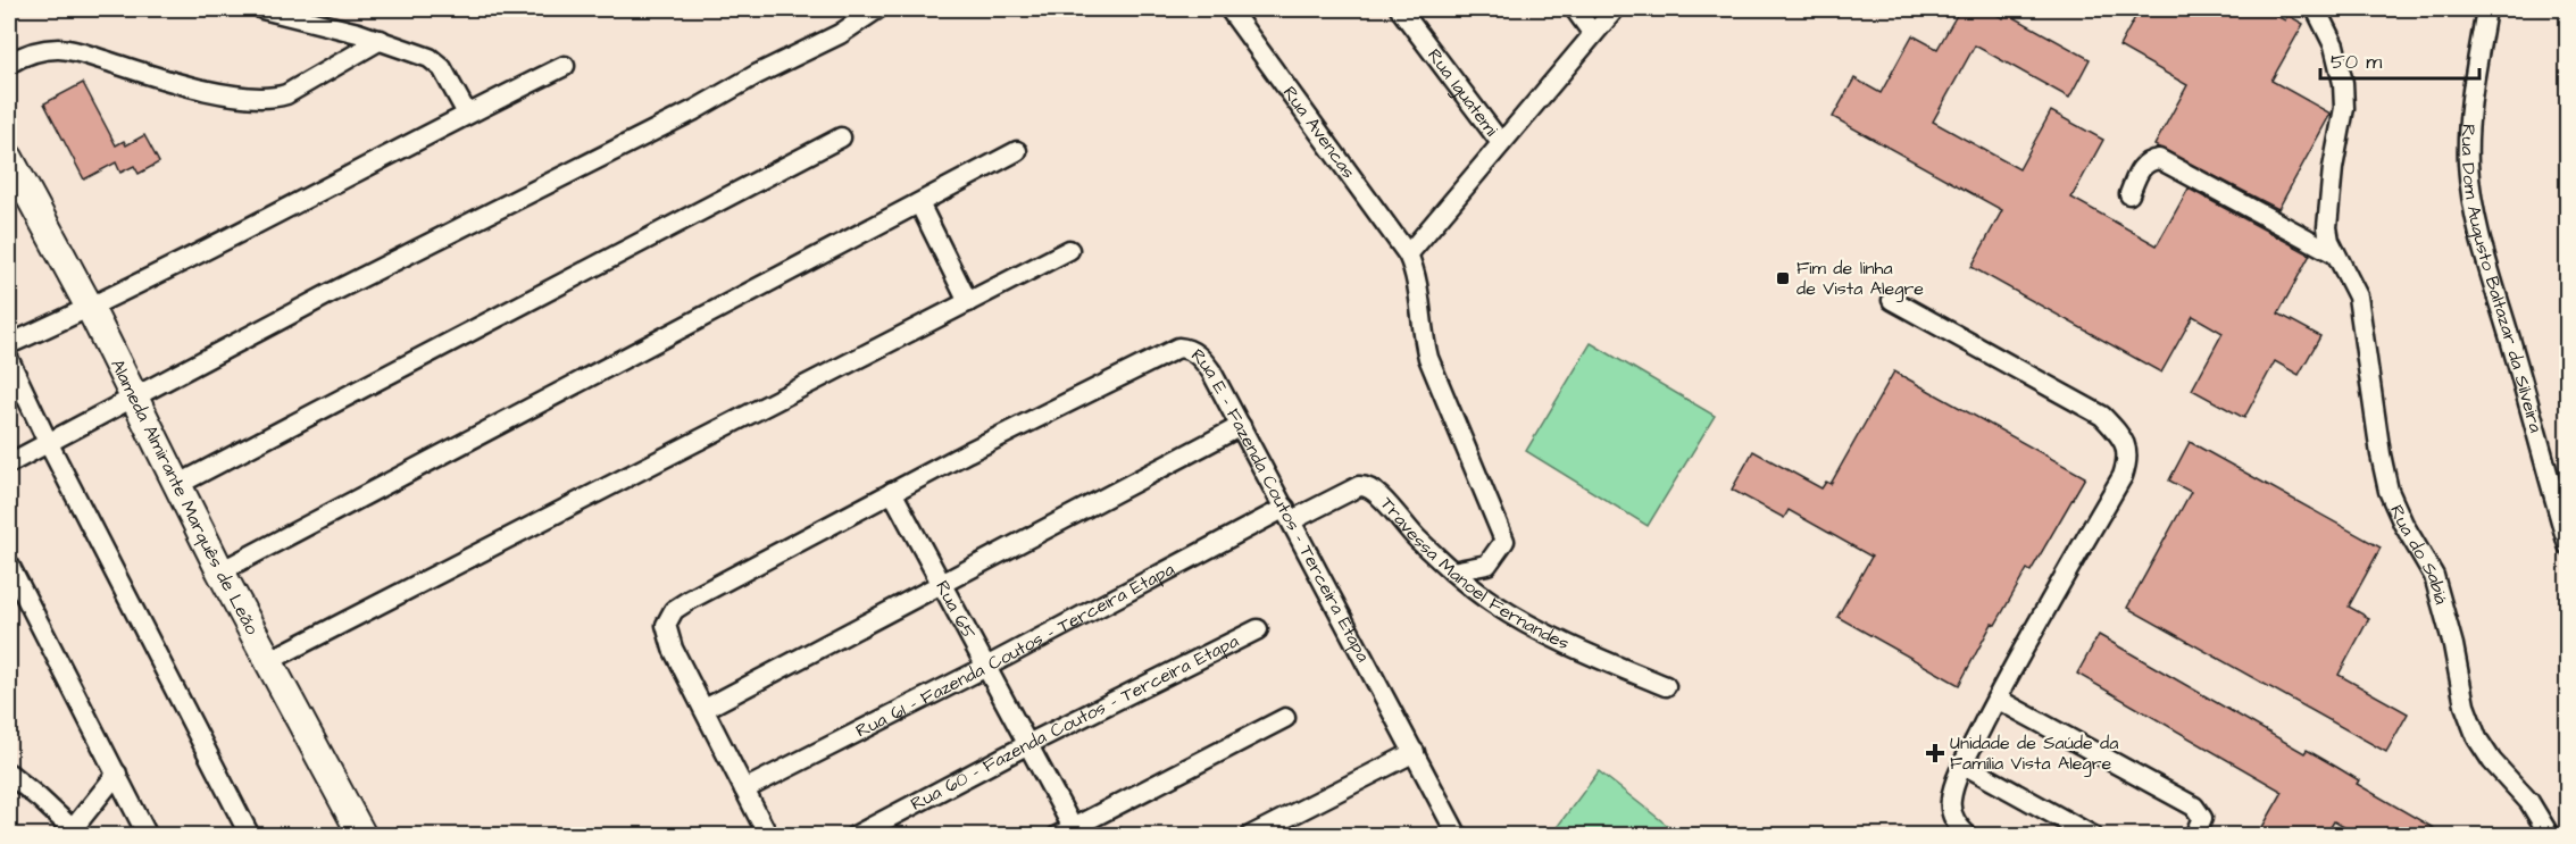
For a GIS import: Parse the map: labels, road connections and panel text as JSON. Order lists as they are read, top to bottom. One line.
{"streets":{"main road":["Alameda Almirante Marquês de Leão"],"street":["Rua Iguatemi","Rua Avencas","Rua Dom Augusto Baltazar da Silveira","Rua E - Fazenda Coutos - Terceira Etapa","Rua do Sabiá","Travessa Manoel Fernandes","Rua 65","Rua 61 - Fazenda Coutos - Terceira Etapa","Rua 60 - Fazenda Coutos - Terceira Etapa"]},"crossings":[["Rua Avencas","Travessa Manoel Fernandes"],["Rua E - Fazenda Coutos - Terceira Etapa","Travessa Manoel Fernandes"],["Rua E - Fazenda Coutos - Terceira Etapa","Rua 65"],["Rua E - Fazenda Coutos - Terceira Etapa","Rua 61 - Fazenda Coutos - Terceira Etapa"],["Travessa Manoel Fernandes","Rua 61 - Fazenda Coutos - Terceira Etapa"],["Rua 65","Rua 61 - Fazenda Coutos - Terceira Etapa"],["Rua 65","Rua 60 - Fazenda Coutos - Terceira Etapa"]],"places":{"transit":["Fim de linha de Vista Alegre"],"health":["Unidade de Saúde da Família Vista Alegre"]},"scale_bar":"50 m"}
